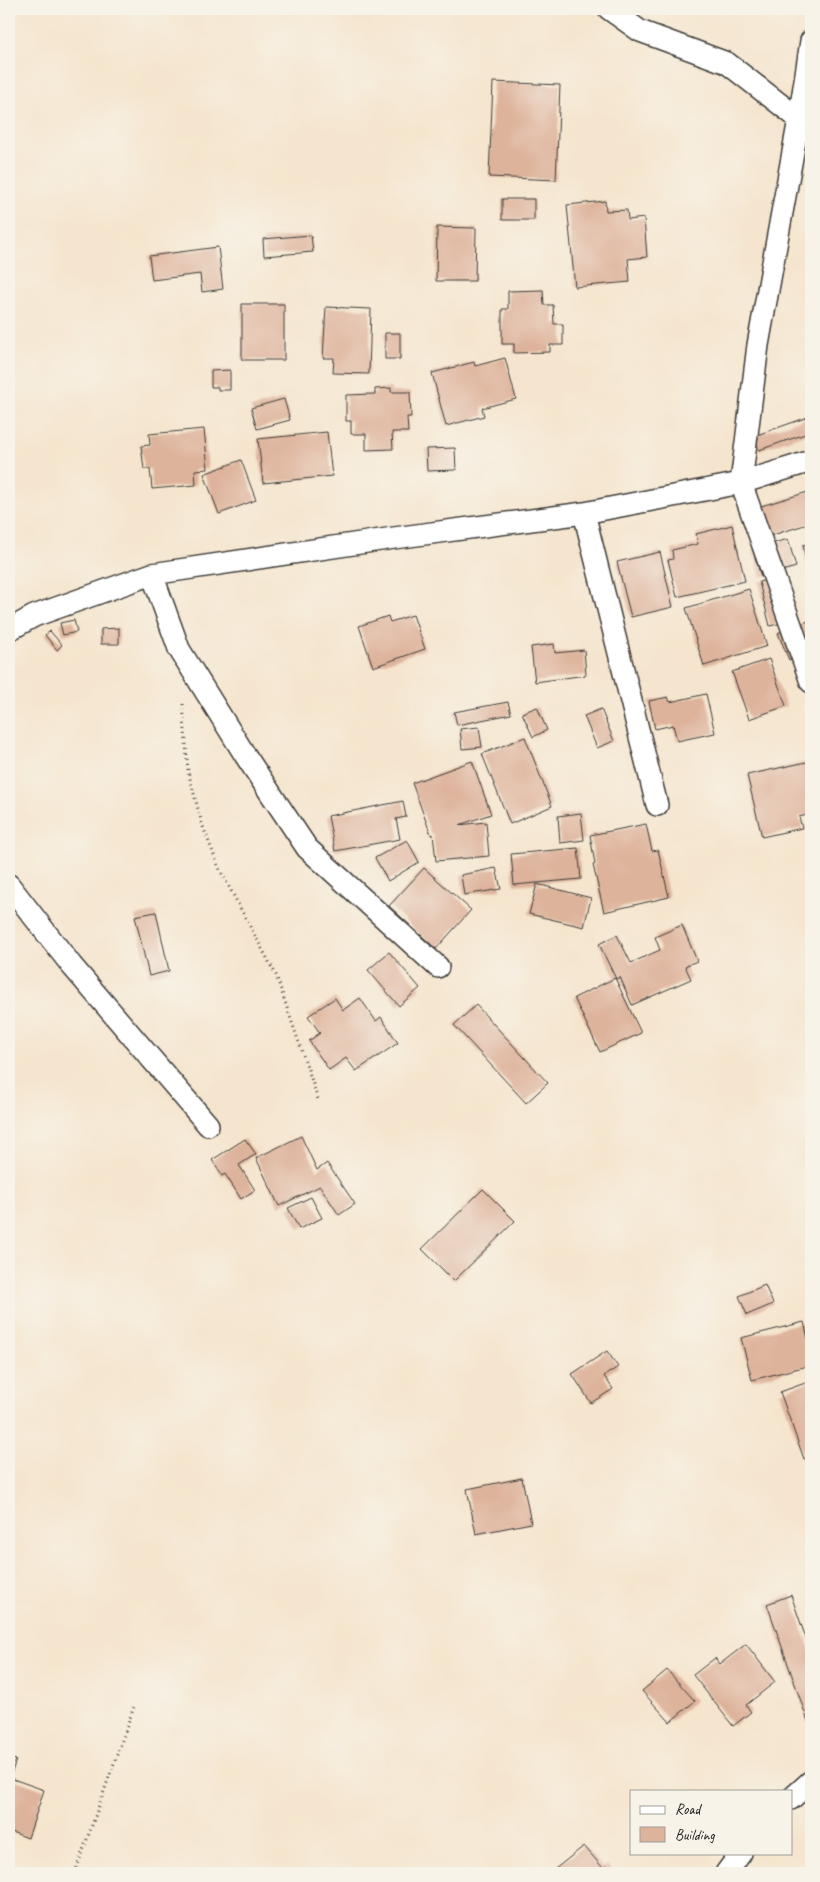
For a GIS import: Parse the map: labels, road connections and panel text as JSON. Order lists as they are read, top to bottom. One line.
{"legend":["Road","Building"]}
